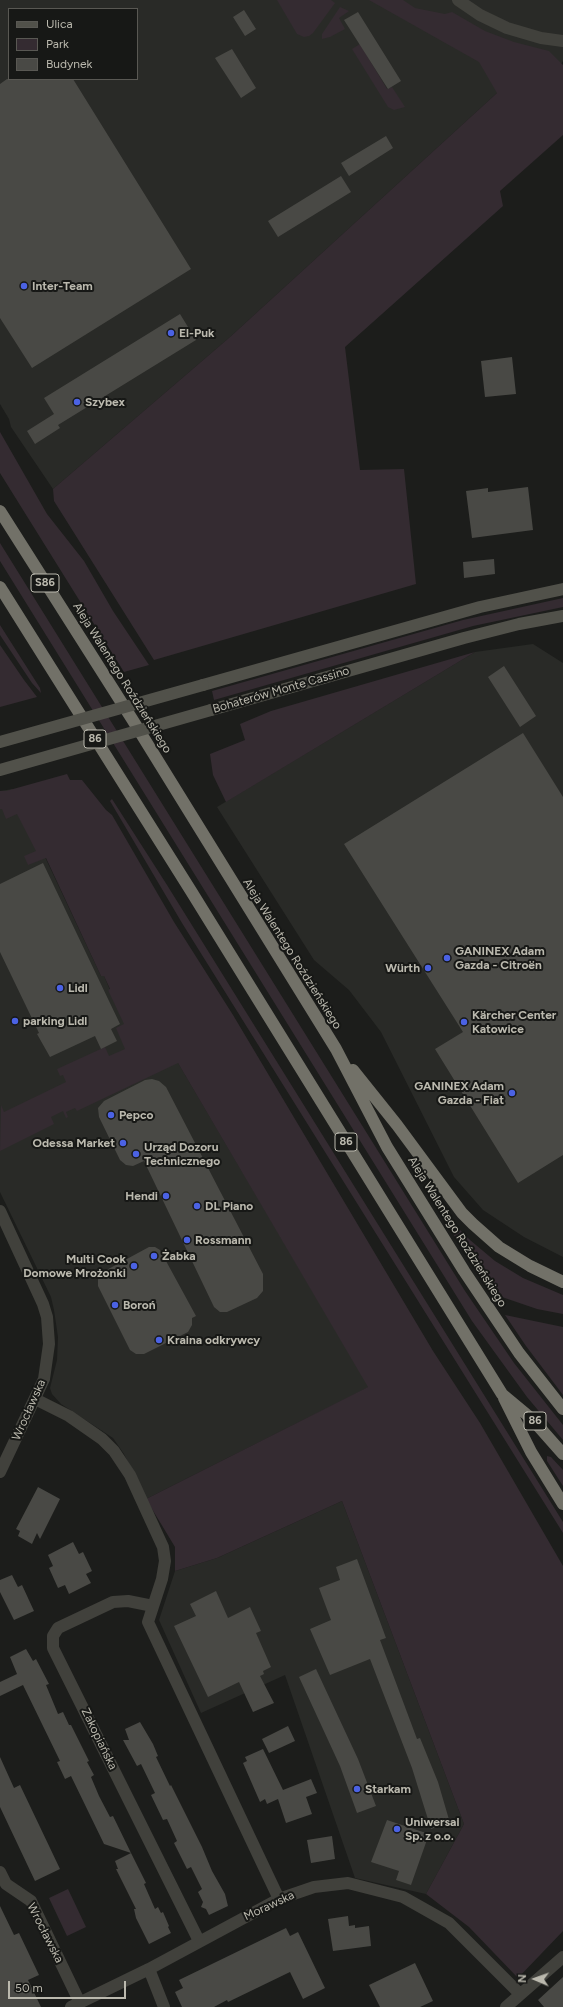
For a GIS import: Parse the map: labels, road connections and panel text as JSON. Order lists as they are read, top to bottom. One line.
{"streets":{"highway":["S86","Aleja Walentego Roździeńskiego","86"],"street":["Bohaterów Monte Cassino","Wrocławska","Zakopiańska","Morawska"]},"crossings":[["Wrocławska","Morawska"],["Zakopiańska","Morawska"]],"places":["Inter-Team","El-Puk","Szybex","GANINEX Adam Gazda - Citroën","Würth","Lidl","parking Lidl","Kärcher Center Katowice","GANINEX Adam Gazda - Fiat","Pepco","Odessa Market","Urząd Dozoru Technicznego","Hendi","DL Piano","Rossmann","Żabka","Multi Cook Domowe Mrożonki","Boroń","Kraina odkrywcy","Starkam","Uniwersal Sp. z o.o."],"legend":["Ulica","Park","Budynek"],"scale_bar":"50 m","north":"left"}
